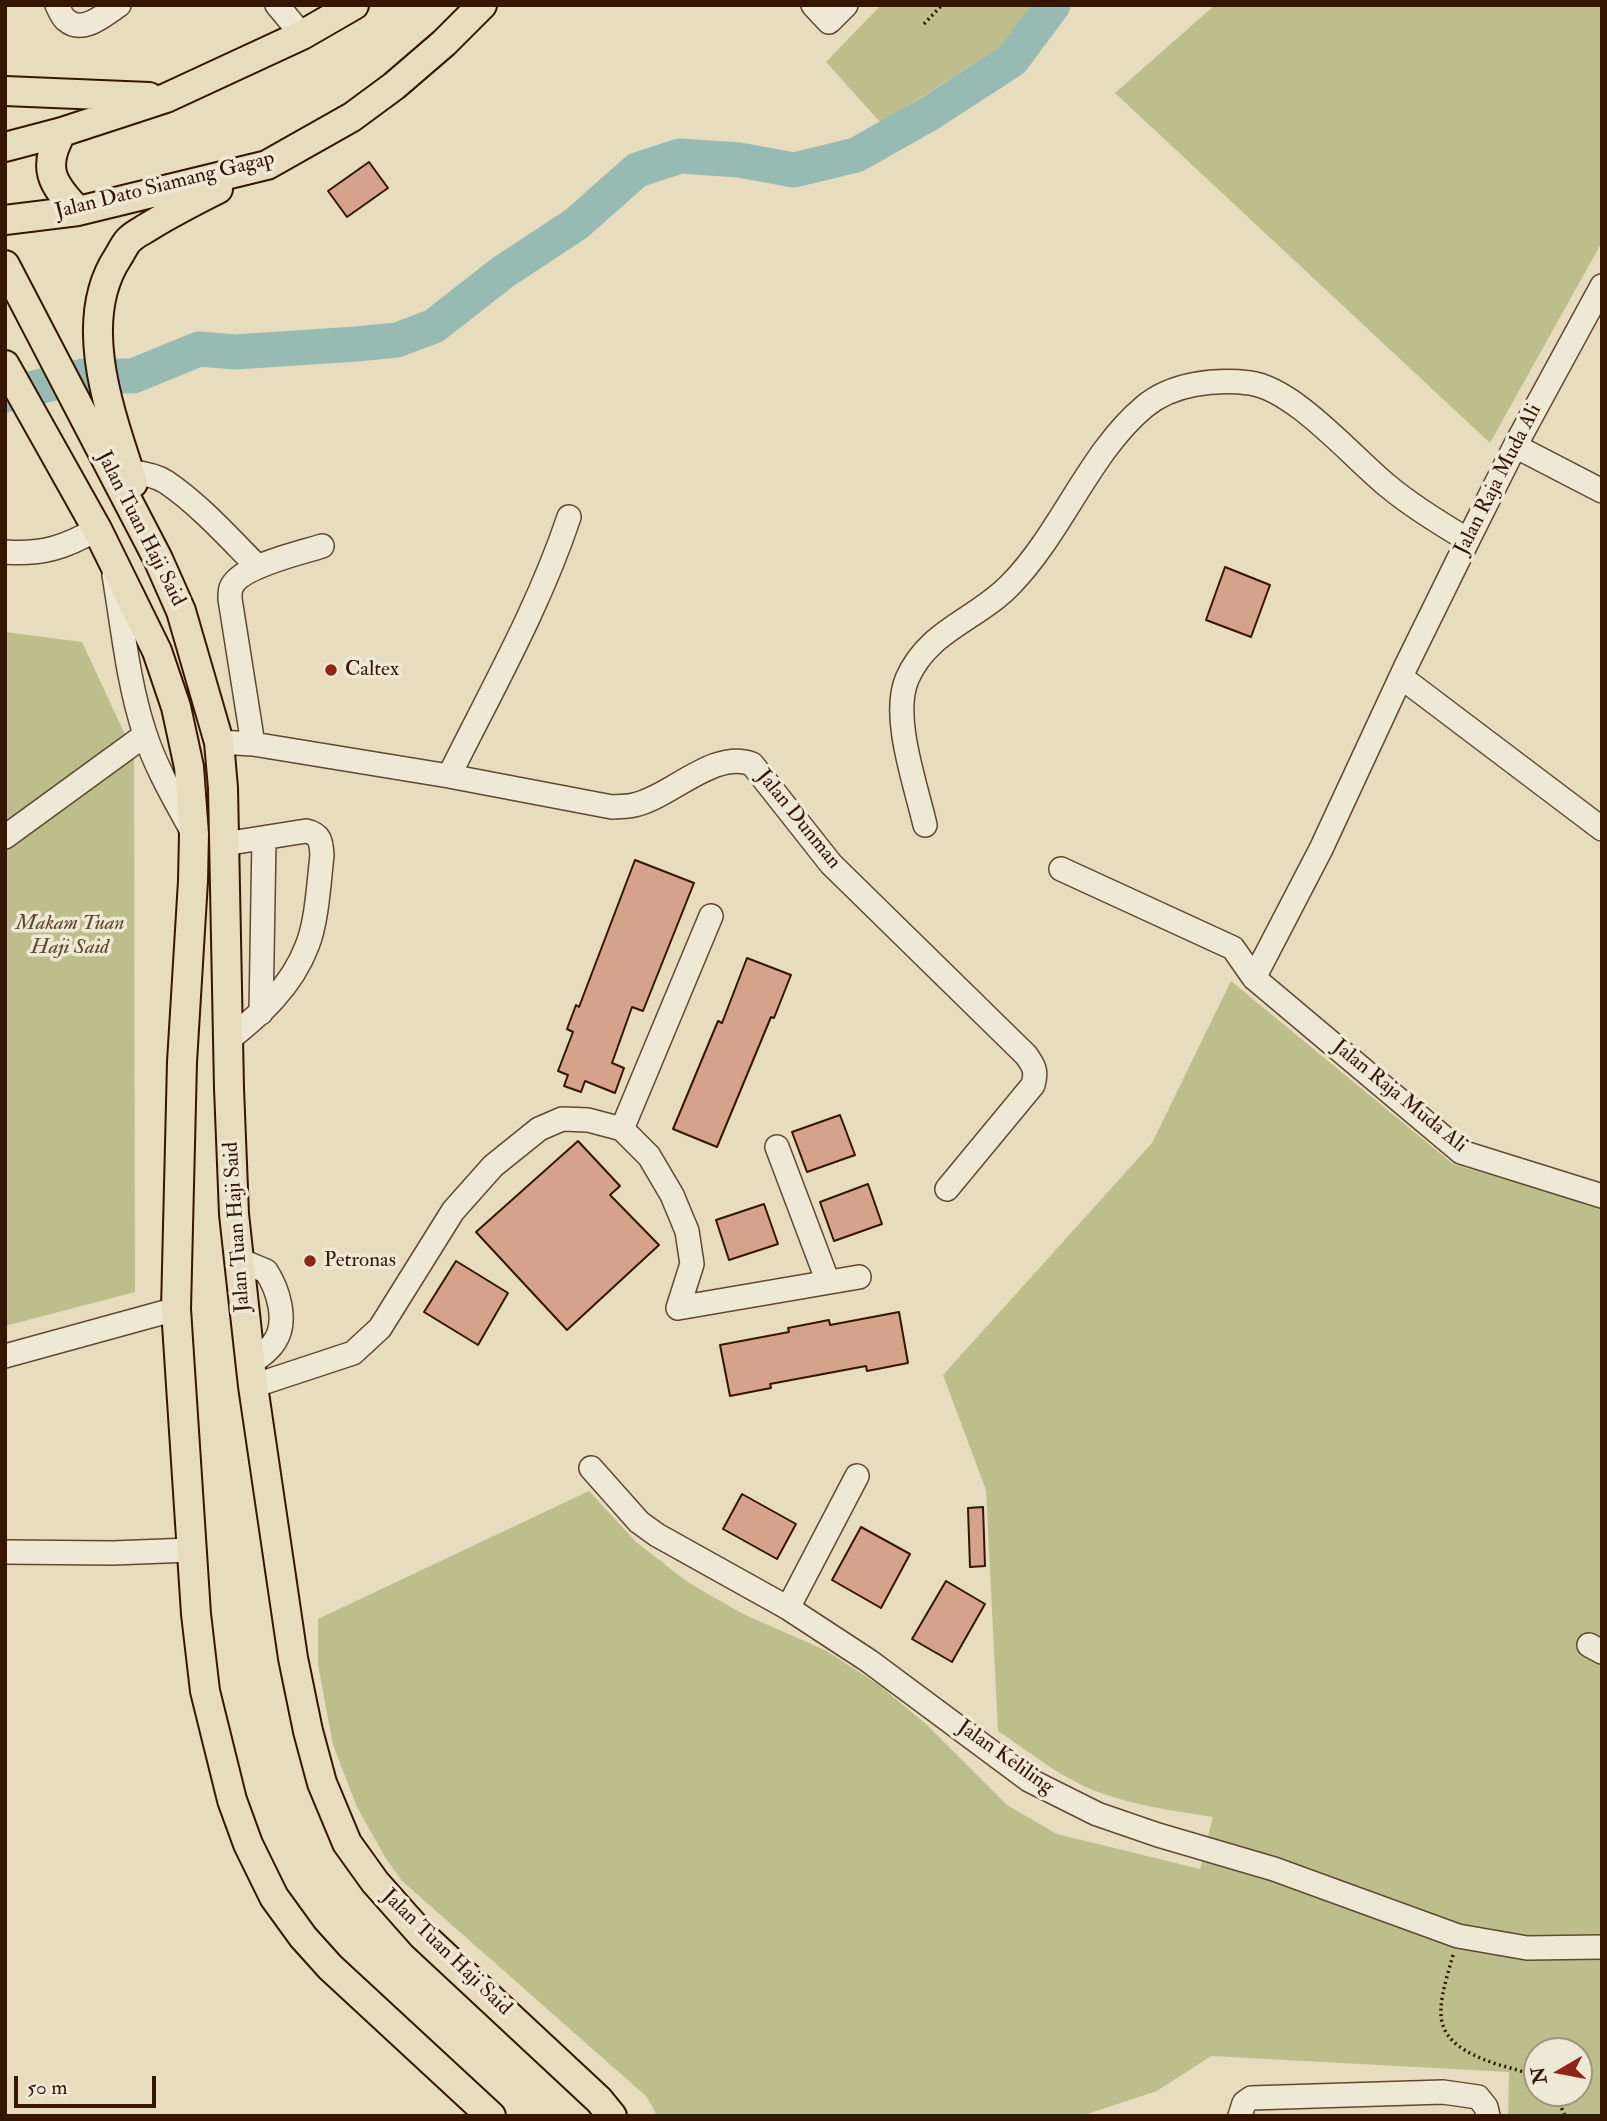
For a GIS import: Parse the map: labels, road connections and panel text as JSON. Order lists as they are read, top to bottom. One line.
{"streets":{"main road":["Jalan Dato Siamang Gagap","Jalan Tuan Haji Said"],"street":["Jalan Raja Muda Ali","Jalan Dunman","Jalan Keliling"]},"crossings":[["Jalan Tuan Haji Said","Jalan Dunman"]],"parks":["Makam Tuan Haji Said"],"places":["Caltex","Petronas"],"scale_bar":"50 m","north":"left"}
